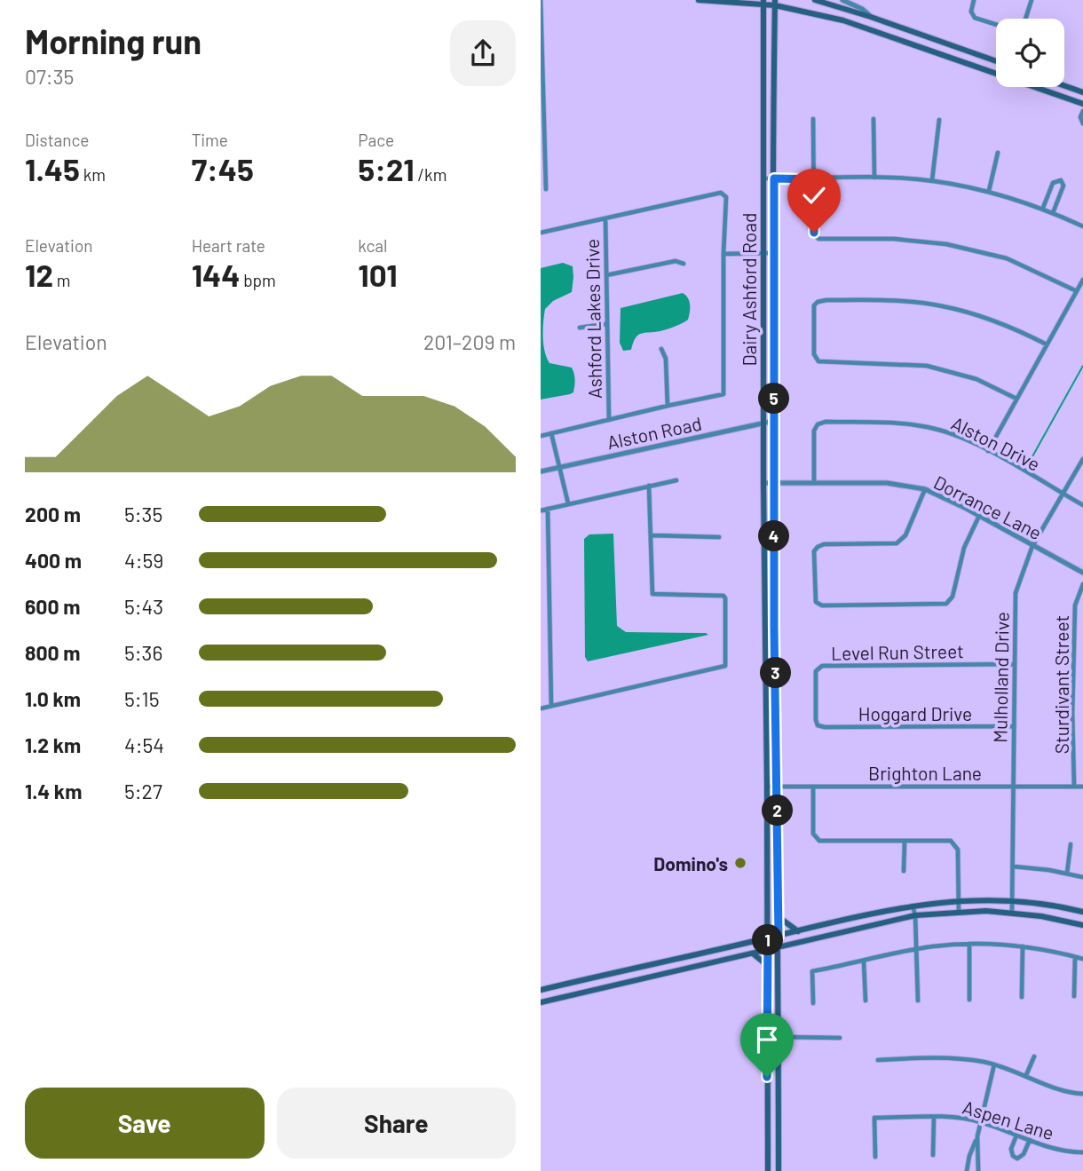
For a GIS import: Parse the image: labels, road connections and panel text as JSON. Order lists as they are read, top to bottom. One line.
{"streets":{"main road":["Dairy Ashford Road"],"street":["Ashford Lakes Drive","Alston Road","Alston Drive","Dorrance Lane","Level Run Street","Mulholland Drive","Sturdivant Street","Hoggard Drive","Brighton Lane","Aspen Lane"]},"crossings":[["Dairy Ashford Road","Alston Road"],["Dairy Ashford Road","Dorrance Lane"],["Dairy Ashford Road","Brighton Lane"],["Alston Drive","Dorrance Lane"],["Alston Drive","Mulholland Drive"],["Dorrance Lane","Mulholland Drive"],["Level Run Street","Mulholland Drive"],["Level Run Street","Hoggard Drive"],["Mulholland Drive","Hoggard Drive"],["Mulholland Drive","Brighton Lane"],["Sturdivant Street","Brighton Lane"]],"places":["Domino's"],"page":{"heading":["Morning run","07:35"],"stats":[["Distance","1.45 km"],["Time","7:45"],["Pace","5:21 /km"],["Elevation","12 m"],["Heart rate","144 bpm"],["kcal","101"]],"chart":["Elevation","201–209 m"],"pins":["5","4","3","2","1"],"list":[{"name":"200 m","note":"5:35"},{"name":"400 m","note":"4:59"},{"name":"600 m","note":"5:43"},{"name":"800 m","note":"5:36"},{"name":"1.0 km","note":"5:15"},{"name":"1.2 km","note":"4:54"},{"name":"1.4 km","note":"5:27"}],"buttons":["Save","Share"]}}
